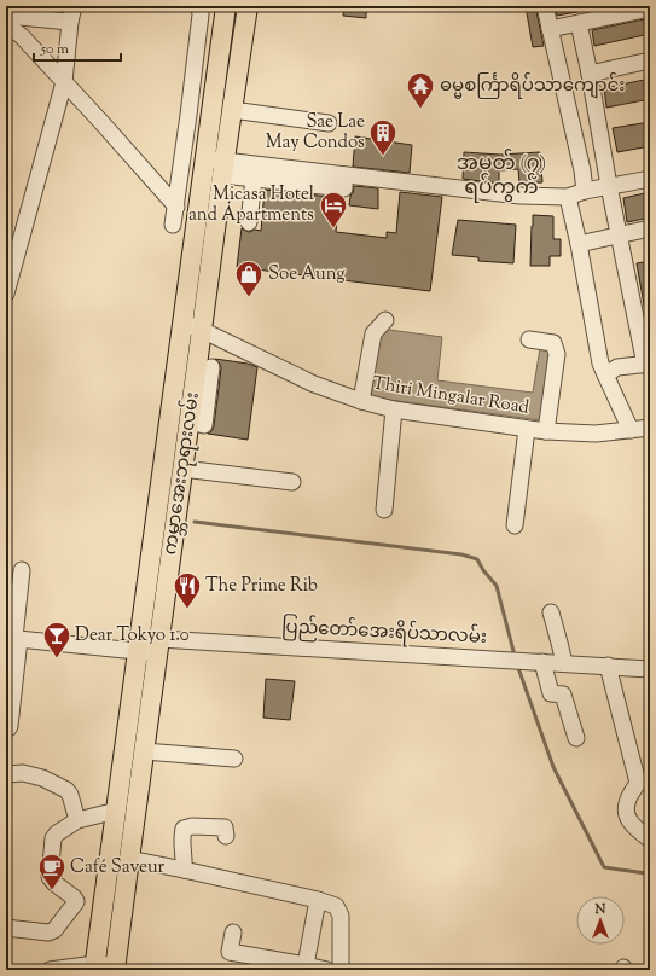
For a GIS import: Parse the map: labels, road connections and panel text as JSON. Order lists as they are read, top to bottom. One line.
{"streets":{"main road":["ကမ္ဘာအေးဘုရားလမ်း"],"street":["Thiri Mingalar Road","ပြည်တော်အေးရိပ်သာလမ်း"]},"crossings":[["Thiri Mingalar Road","ကမ္ဘာအေးဘုရားလမ်း"],["ကမ္ဘာအေးဘုရားလမ်း","ပြည်တော်အေးရိပ်သာလမ်း"]],"districts":["အမှတ် (၇) ရပ်ကွက်"],"places":{"temple":["ဓမ္မစင်္ကြာရိပ်သာကျောင်း"],"building":["Sae Lae May Condos"],"hotel":["Micasa Hotel and Apartments"],"shop":["Soe Aung"],"restaurant":["The Prime Rib"],"bar":["Dear Tokyo 1.0"],"cafe":["Café Saveur"]},"scale_bar":"50 m","north":"top"}
